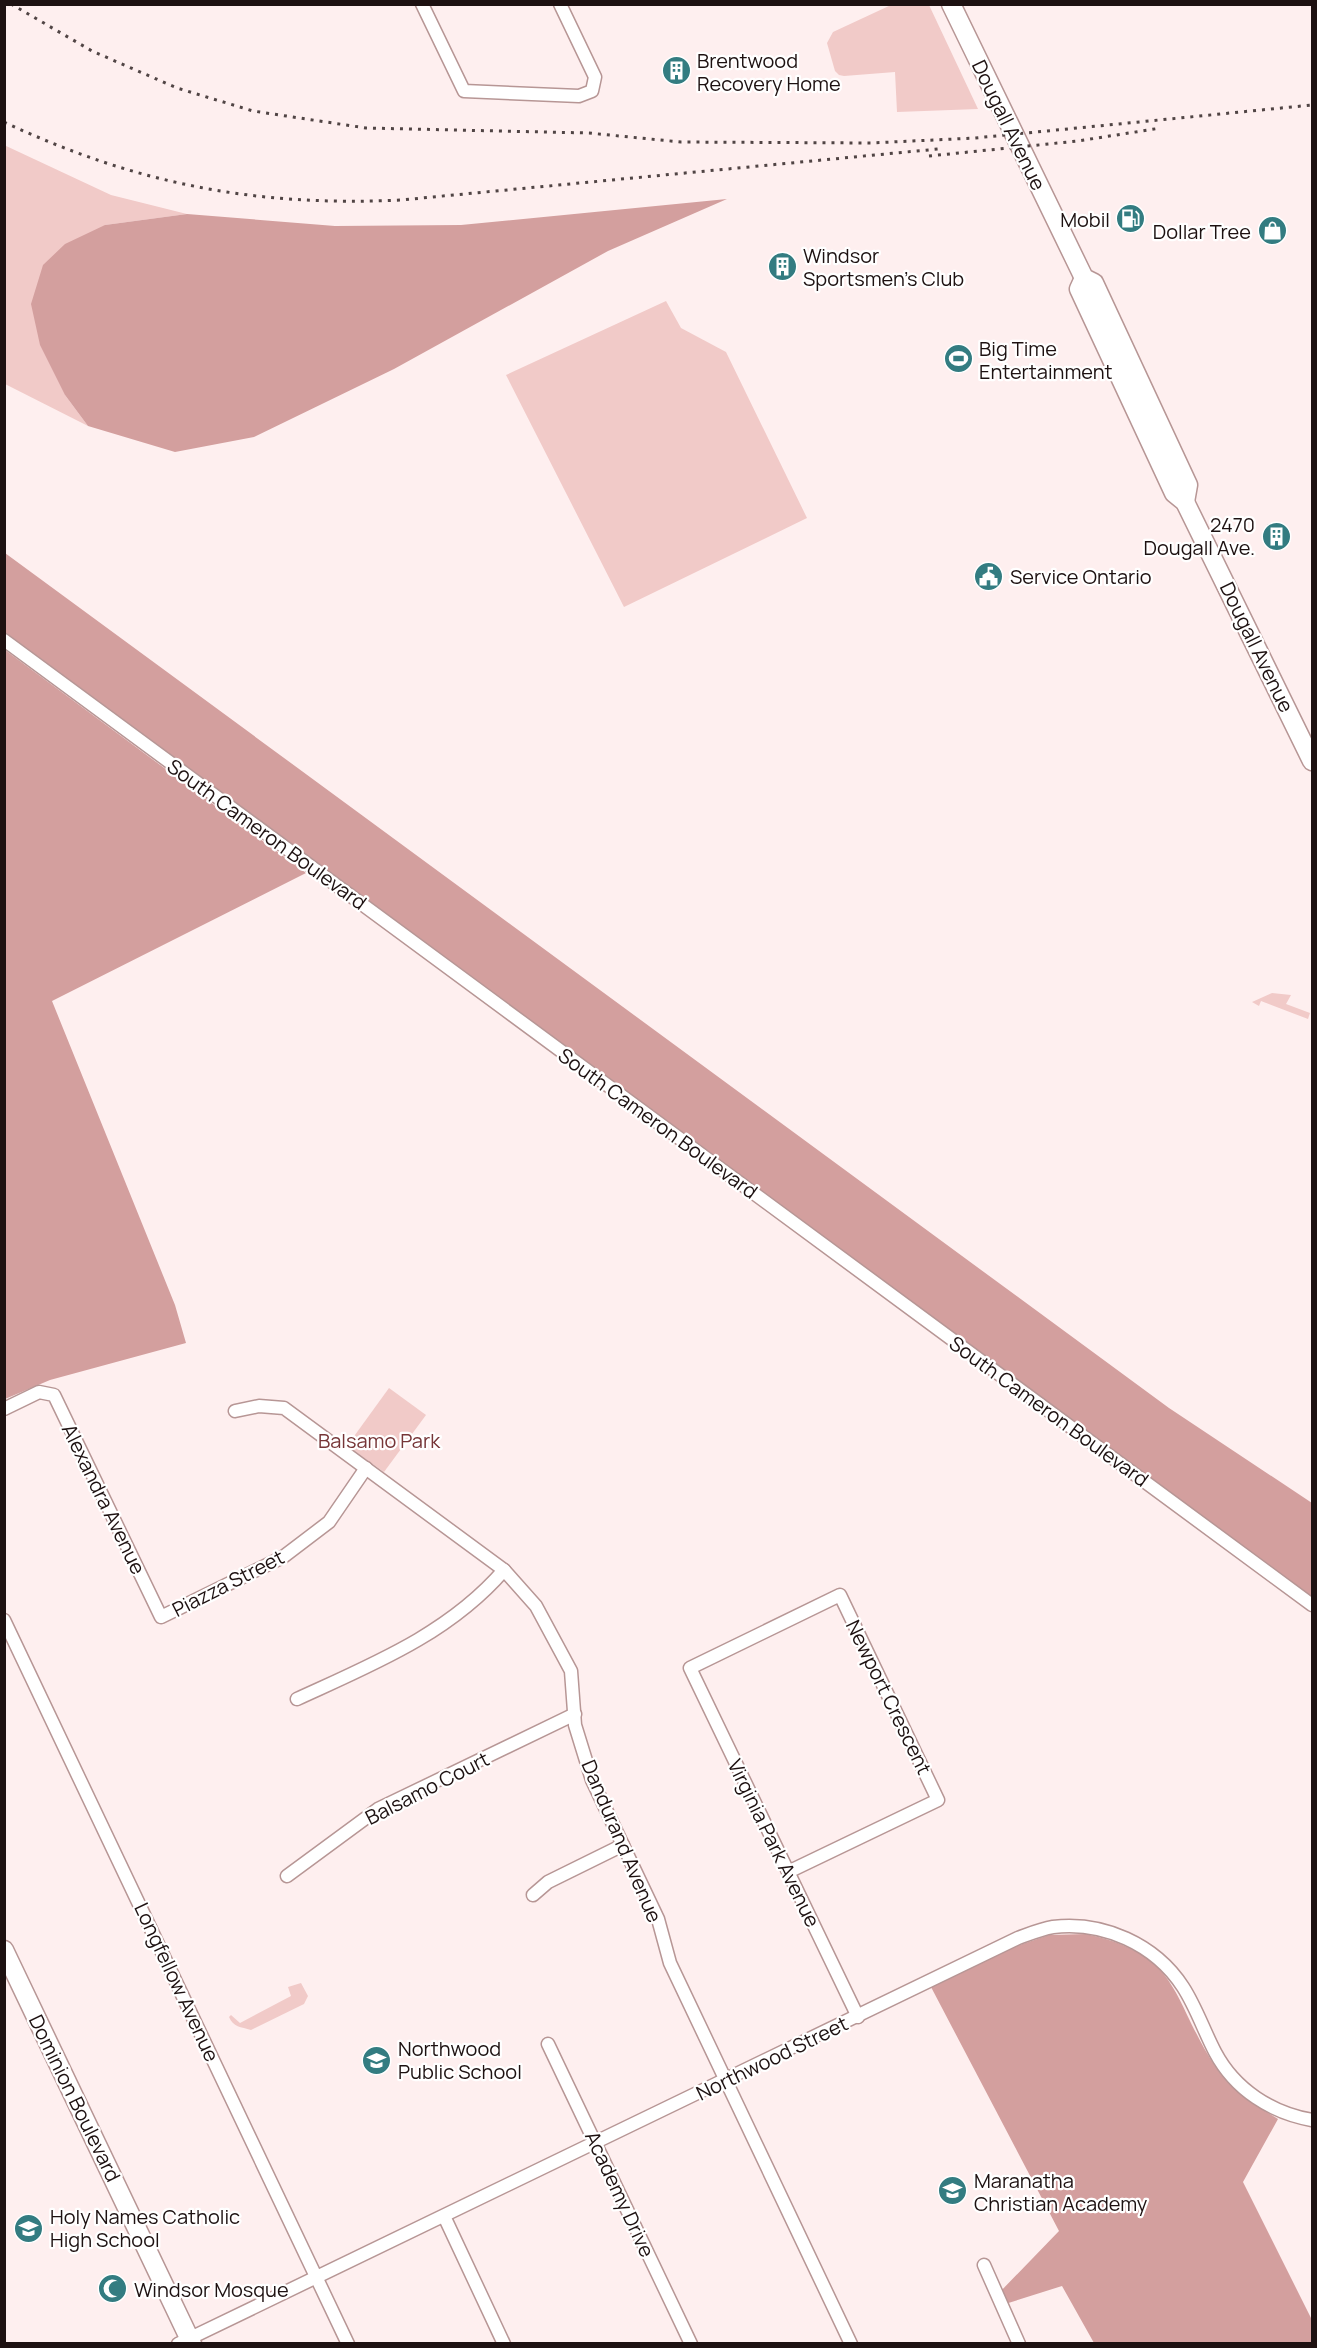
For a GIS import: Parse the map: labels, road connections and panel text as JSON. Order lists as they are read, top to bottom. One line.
{"streets":{"street":["Dougall Avenue","South Cameron Boulevard","Alexandra Avenue","Piazza Street","Newport Crescent","Balsamo Court","Dandurand Avenue","Virginia Park Avenue","Longfellow Avenue","Northwood Street","Dominion Boulevard","Academy Drive"]},"crossings":[["Alexandra Avenue","Piazza Street"],["Piazza Street","Dandurand Avenue"],["Newport Crescent","Virginia Park Avenue"],["Balsamo Court","Dandurand Avenue"],["Dandurand Avenue","Northwood Street"],["Virginia Park Avenue","Northwood Street"],["Longfellow Avenue","Northwood Street"],["Northwood Street","Dominion Boulevard"],["Northwood Street","Academy Drive"]],"parks":["Balsamo Park"],"places":{"building":["Brentwood Recovery Home","Windsor Sportsmen's Club","2470 Dougall Ave."],"fuel station":["Mobil"],"shop":["Dollar Tree"],"sports":["Big Time Entertainment"],"public building":["Service Ontario"],"school or university":["Northwood Public School","Maranatha Christian Academy","Holy Names Catholic High School"],"mosque":["Windsor Mosque"]}}
